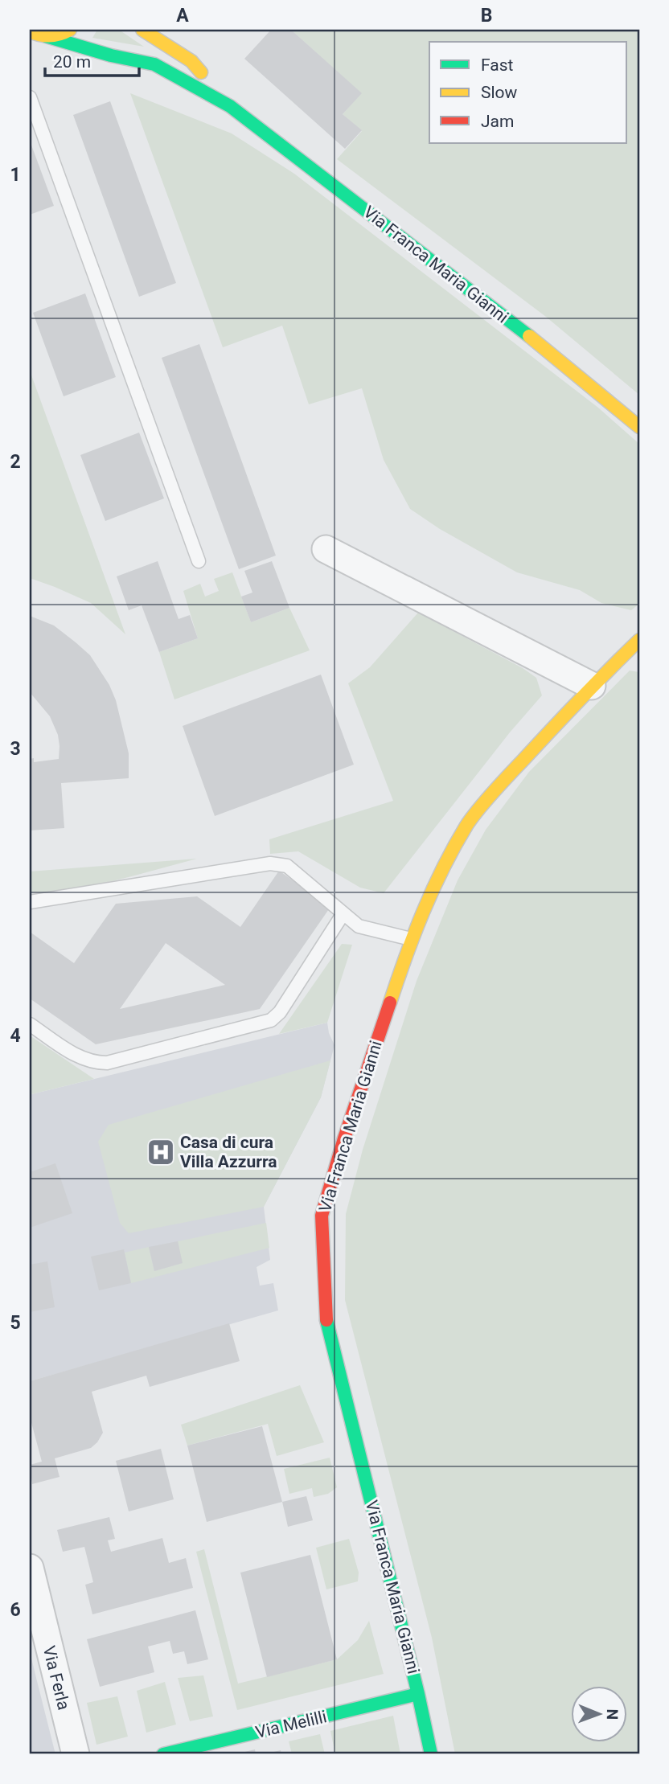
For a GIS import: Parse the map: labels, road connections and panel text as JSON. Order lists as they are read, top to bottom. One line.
{"streets":{"street":["Via Franca Maria Gianni","Via Ferla","Via Melilli"]},"crossings":[["Via Franca Maria Gianni","Via Melilli"]],"places":{"hospital":["Casa di cura Villa Azzurra"]},"legend":["Fast","Slow","Jam"],"scale_bar":"20 m","north":"right","grid":{"columns":["A","B"],"rows":["1","2","3","4","5","6"]}}
